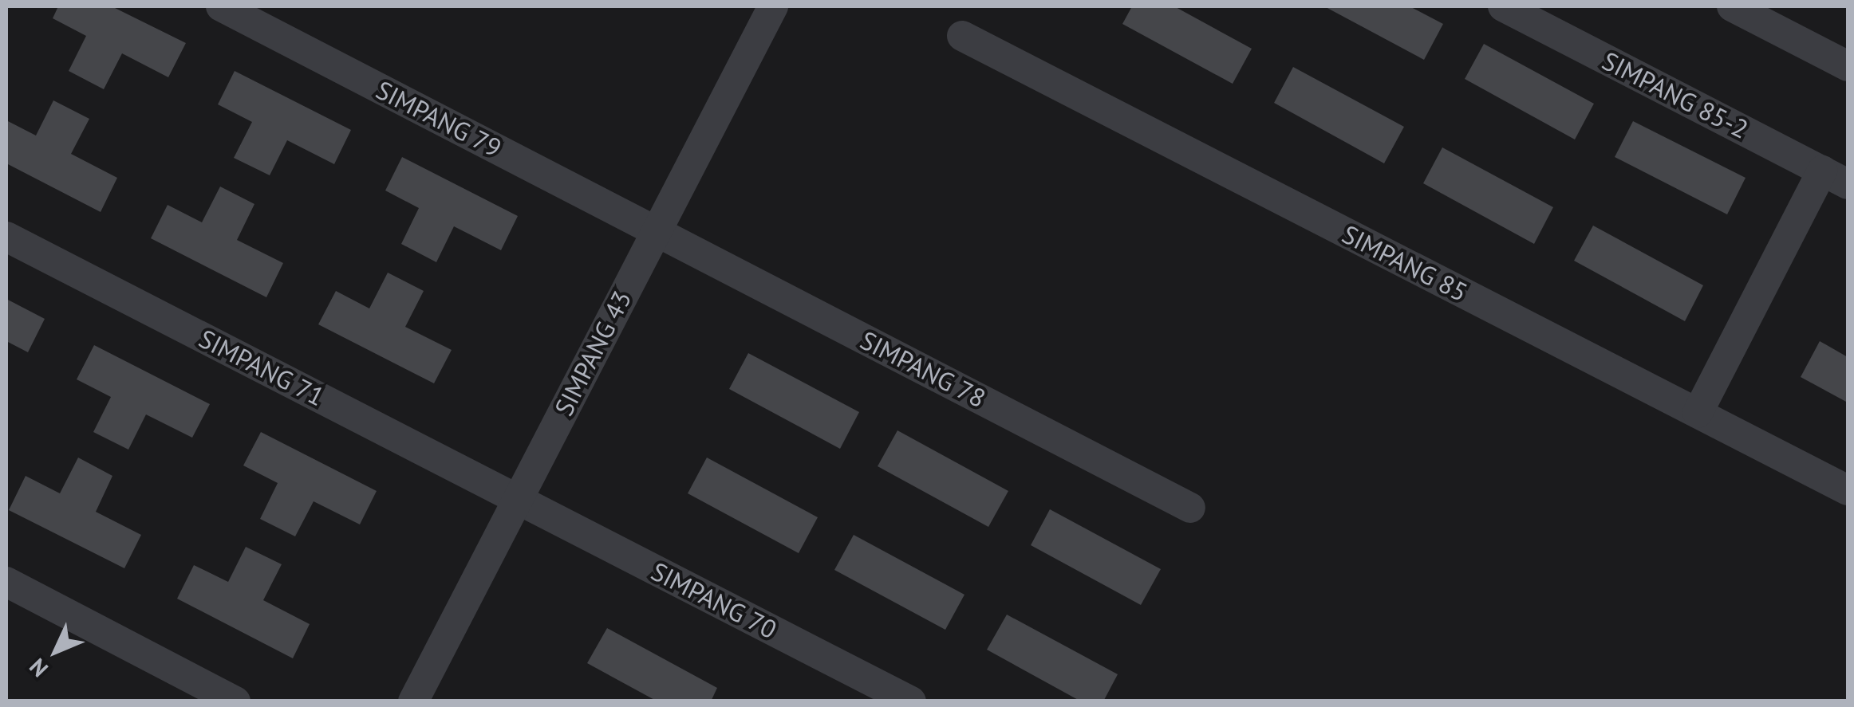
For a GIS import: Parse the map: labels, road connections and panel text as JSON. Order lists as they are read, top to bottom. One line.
{"streets":{"street":["SIMPANG 85-2","SIMPANG 79","SIMPANG 85","SIMPANG 43","SIMPANG 71","SIMPANG 78","SIMPANG 70"]},"crossings":[["SIMPANG 79","SIMPANG 43"],["SIMPANG 79","SIMPANG 78"],["SIMPANG 43","SIMPANG 71"],["SIMPANG 43","SIMPANG 78"],["SIMPANG 43","SIMPANG 70"],["SIMPANG 71","SIMPANG 70"]],"north":"bottom left"}
